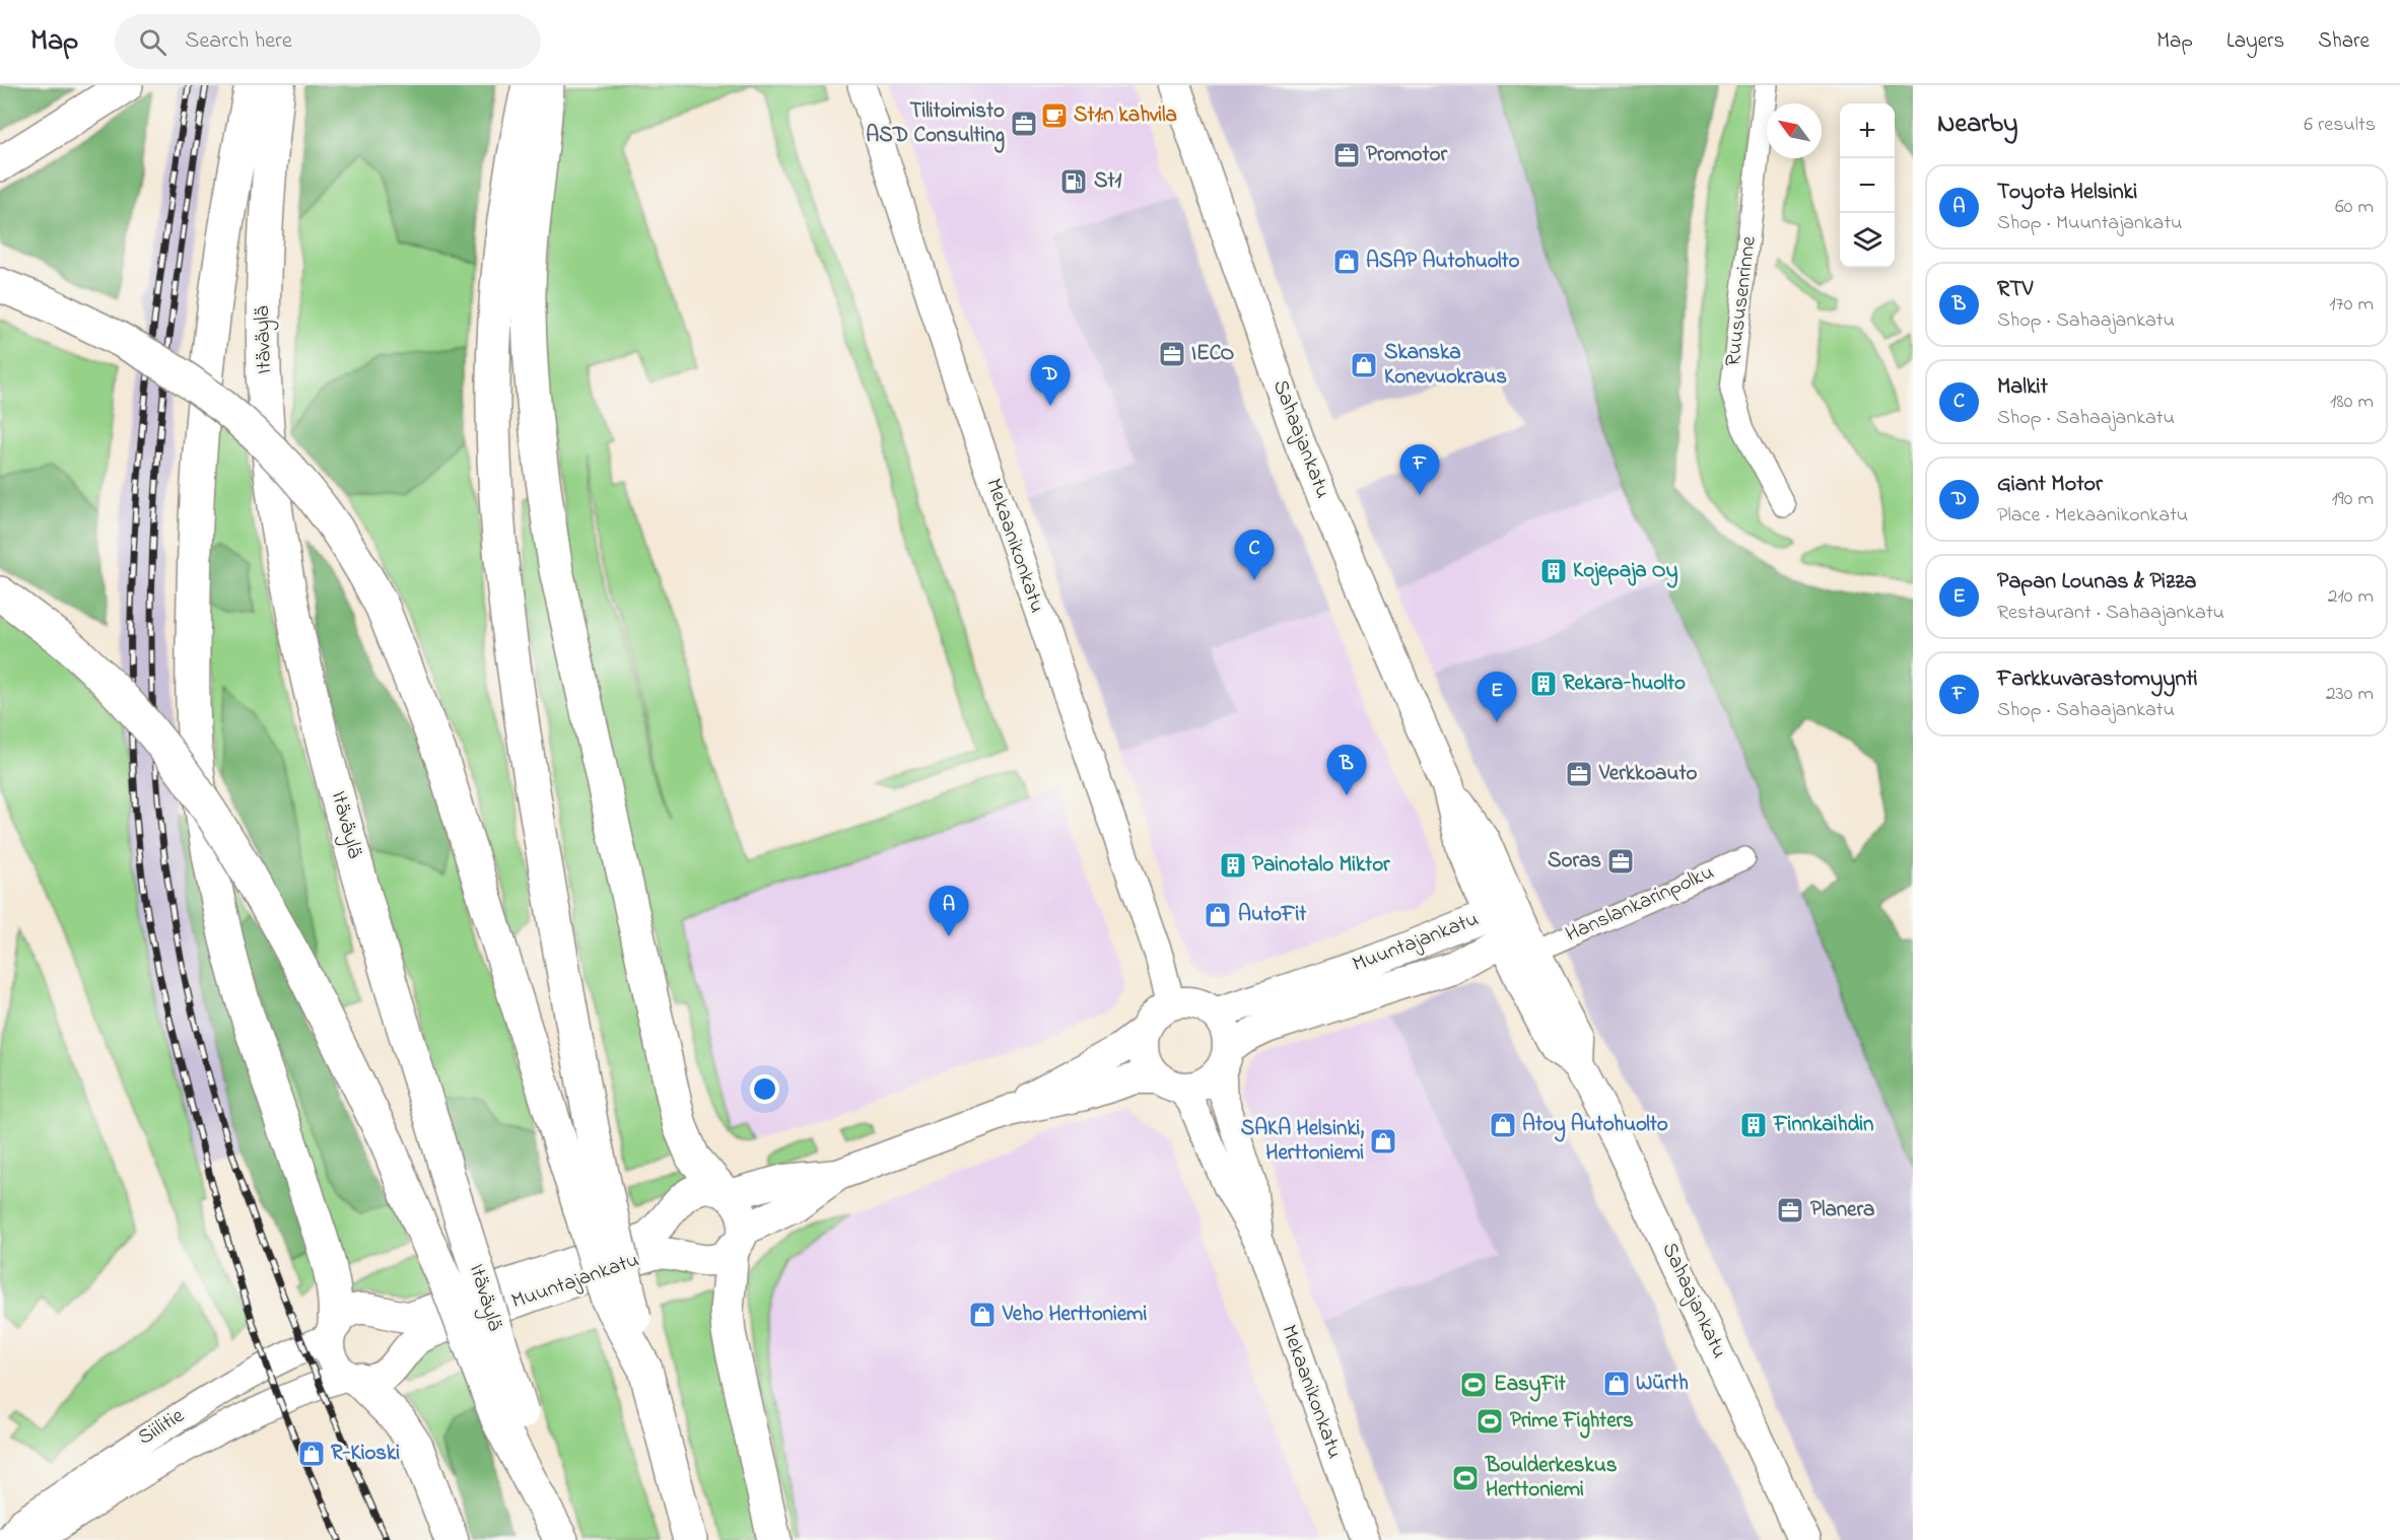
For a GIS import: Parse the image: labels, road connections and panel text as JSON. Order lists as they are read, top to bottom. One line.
{"streets":{"highway":["Itäväylä"],"main road":["Sahaajankatu","Muuntajankatu"],"street":["Ruususenrinne","Mekaanikonkatu","Hanslankarinpolku","Siilitie"]},"crossings":[["Sahaajankatu","Hanslankarinpolku"],["Sahaajankatu","Muuntajankatu"],["Mekaanikonkatu","Muuntajankatu"],["Muuntajankatu","Siilitie"]],"places":{"cafe":["St1:n kahvila"],"office":["Tilitoimisto ASD Consulting","Promotor","IECO","Verkkoauto","Soras","Planera"],"fuel station":["St1"],"shop":["ASAP Autohuolto","Skanska Konevuokraus","AutoFit","Atoy Autohuolto","SAKA Helsinki, Herttoniemi","Veho Herttoniemi","Würth","R-Kioski"],"building":["Kojepaja Oy","Rekara-huolto","Painotalo Miktor","Finnkaihdin"],"sports":["EasyFit","Prime Fighters","Boulderkeskus Herttoniemi"]},"north":"top left","page":{"header":"Map","search":"Search here","nav":["Map","Layers","Share"],"heading":["Nearby","6 results"],"map_buttons":["+","−"],"list":[{"mark":"A","name":"Toyota Helsinki","note":"Shop · Muuntajankatu","value":"60 m"},{"mark":"B","name":"RTV","note":"Shop · Sahaajankatu","value":"170 m"},{"mark":"C","name":"Malkit","note":"Shop · Sahaajankatu","value":"180 m"},{"mark":"D","name":"Giant Motor","note":"Place · Mekaanikonkatu","value":"190 m"},{"mark":"E","name":"Papan Lounas & Pizza","note":"Restaurant · Sahaajankatu","value":"210 m"},{"mark":"F","name":"Farkkuvarastomyynti","note":"Shop · Sahaajankatu","value":"230 m"}],"pins":["D","F","C","E","B","A"]}}
